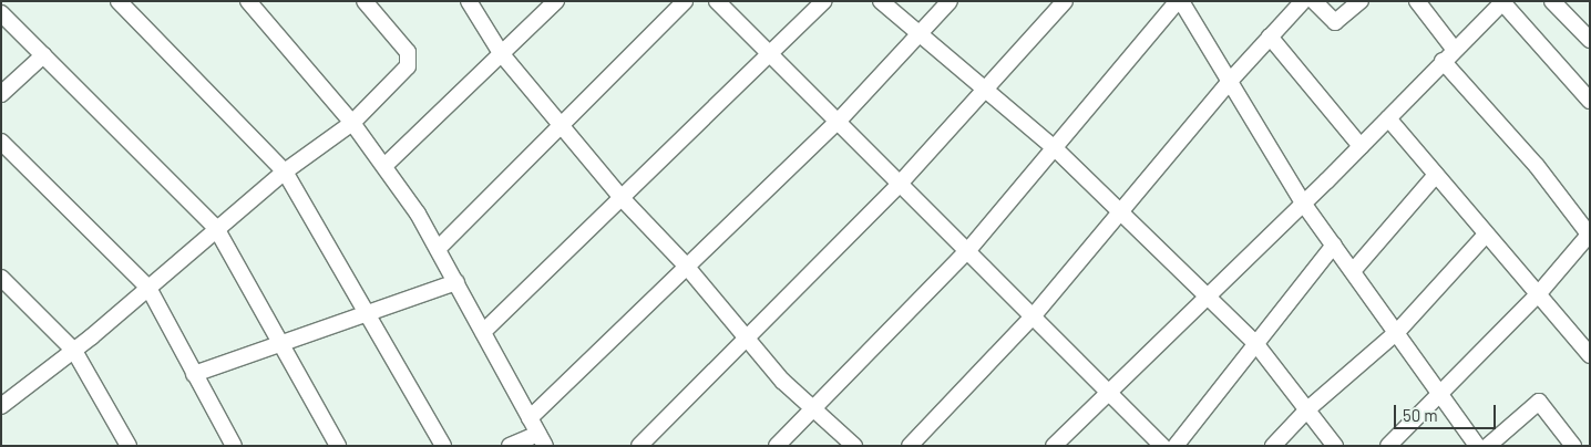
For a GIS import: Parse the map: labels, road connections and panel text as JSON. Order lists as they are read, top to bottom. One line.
{"scale_bar":"50 m"}
